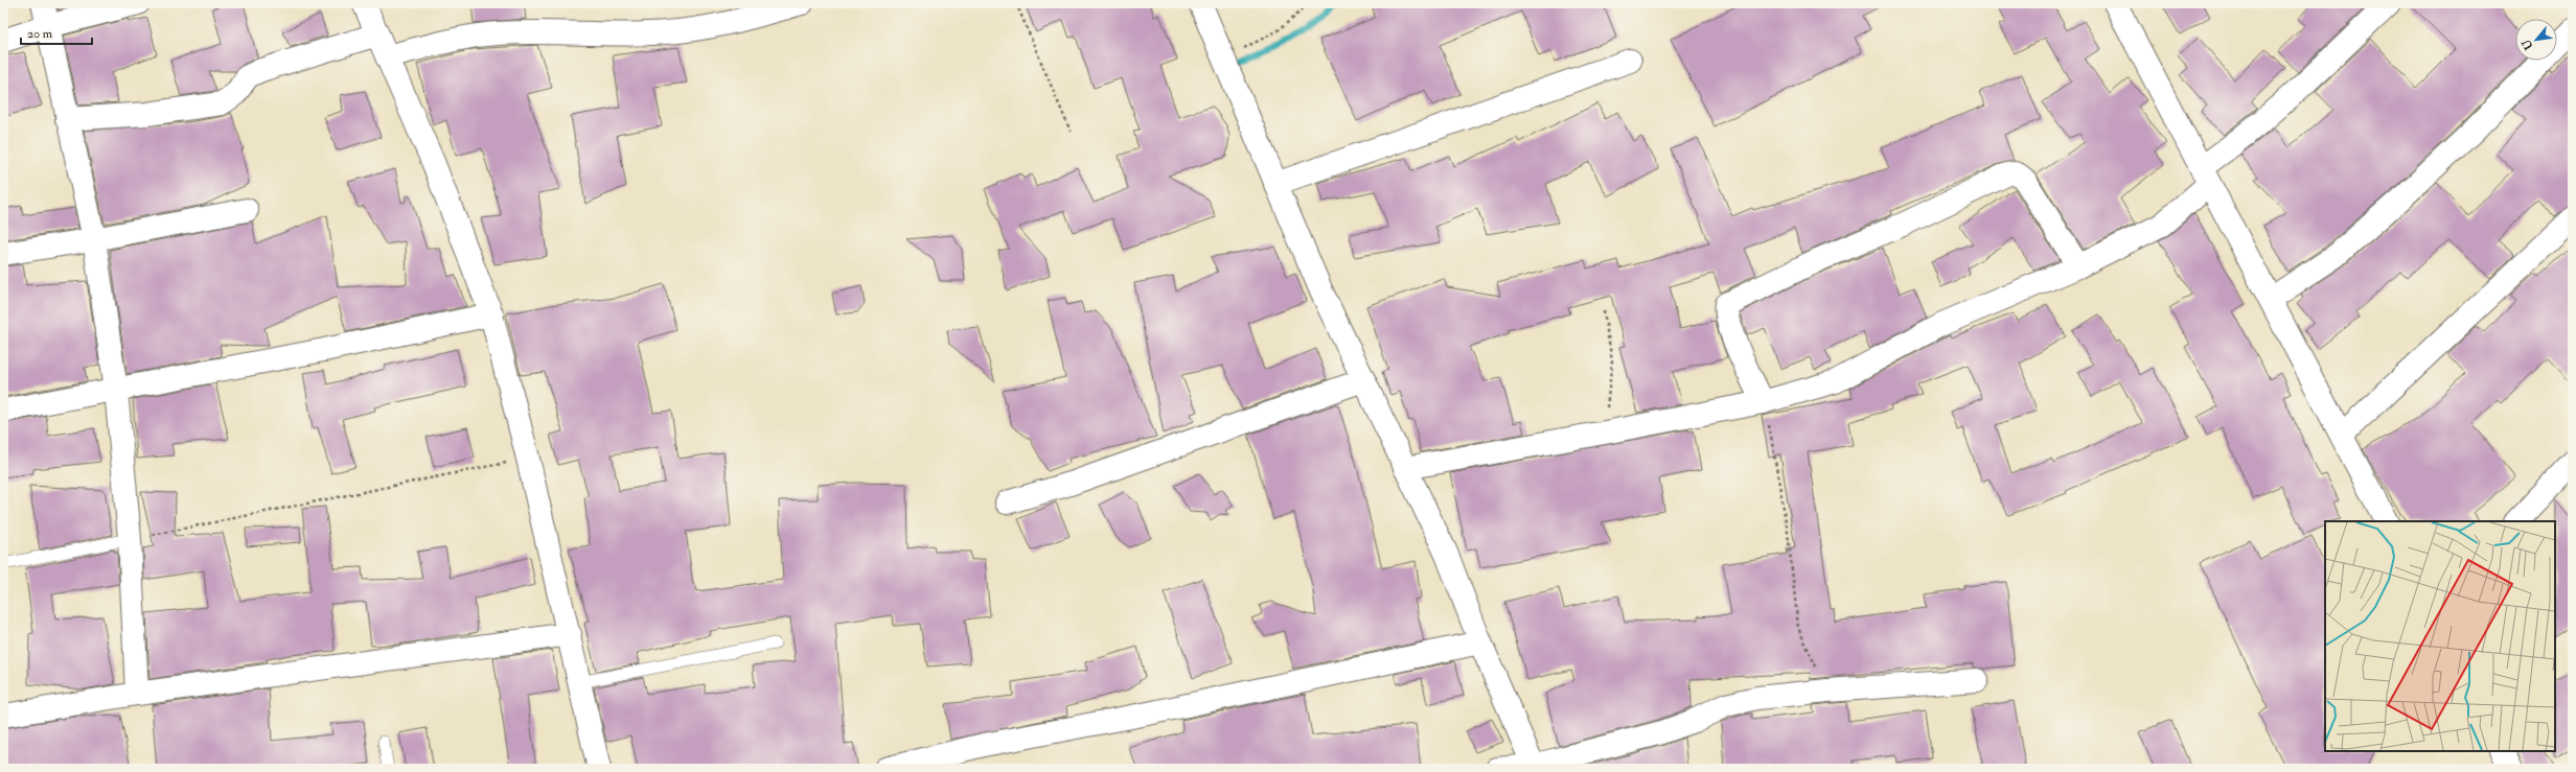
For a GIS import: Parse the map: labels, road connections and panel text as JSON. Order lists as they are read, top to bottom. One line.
{"scale_bar":"20 m","north":"bottom left"}
